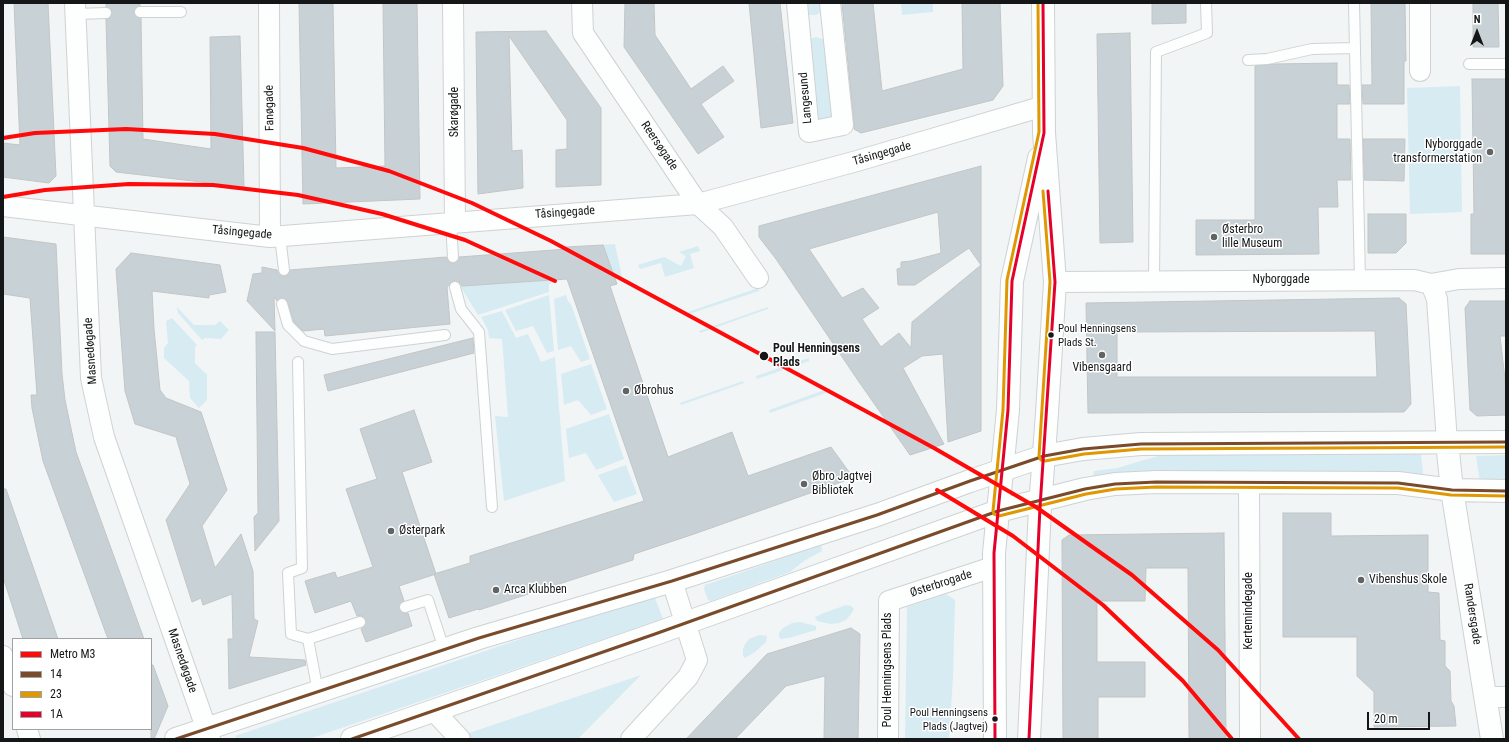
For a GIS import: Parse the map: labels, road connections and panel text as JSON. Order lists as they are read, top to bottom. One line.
{"streets":{"street":["Langesund","Fanøgade","Skarøgade","Reersøgade","Tåsingegade","Nyborggade","Masnedøgade","Østerbrogade","Kertemindegade","Randersgade","Poul Henningsens Plads"]},"crossings":[["Fanøgade","Tåsingegade"],["Skarøgade","Tåsingegade"],["Reersøgade","Tåsingegade"],["Tåsingegade","Masnedøgade"],["Østerbrogade","Poul Henningsens Plads"]],"places":["Nyborggade transformerstation","Østerbro lille Museum","Poul Henningsens Plads St.","Vibensgaard","Poul Henningsens Plads","Øbrohus","Øbro Jagtvej Bibliotek","Østerpark","Vibenshus Skole","Arca Klubben","Poul Henningsens Plads (Jagtvej)"],"lines":["transit line 23","transit line 1A","metro line M3","transit line 14"],"legend":["Metro M3","14","23","1A"],"scale_bar":"20 m","north":"top"}
